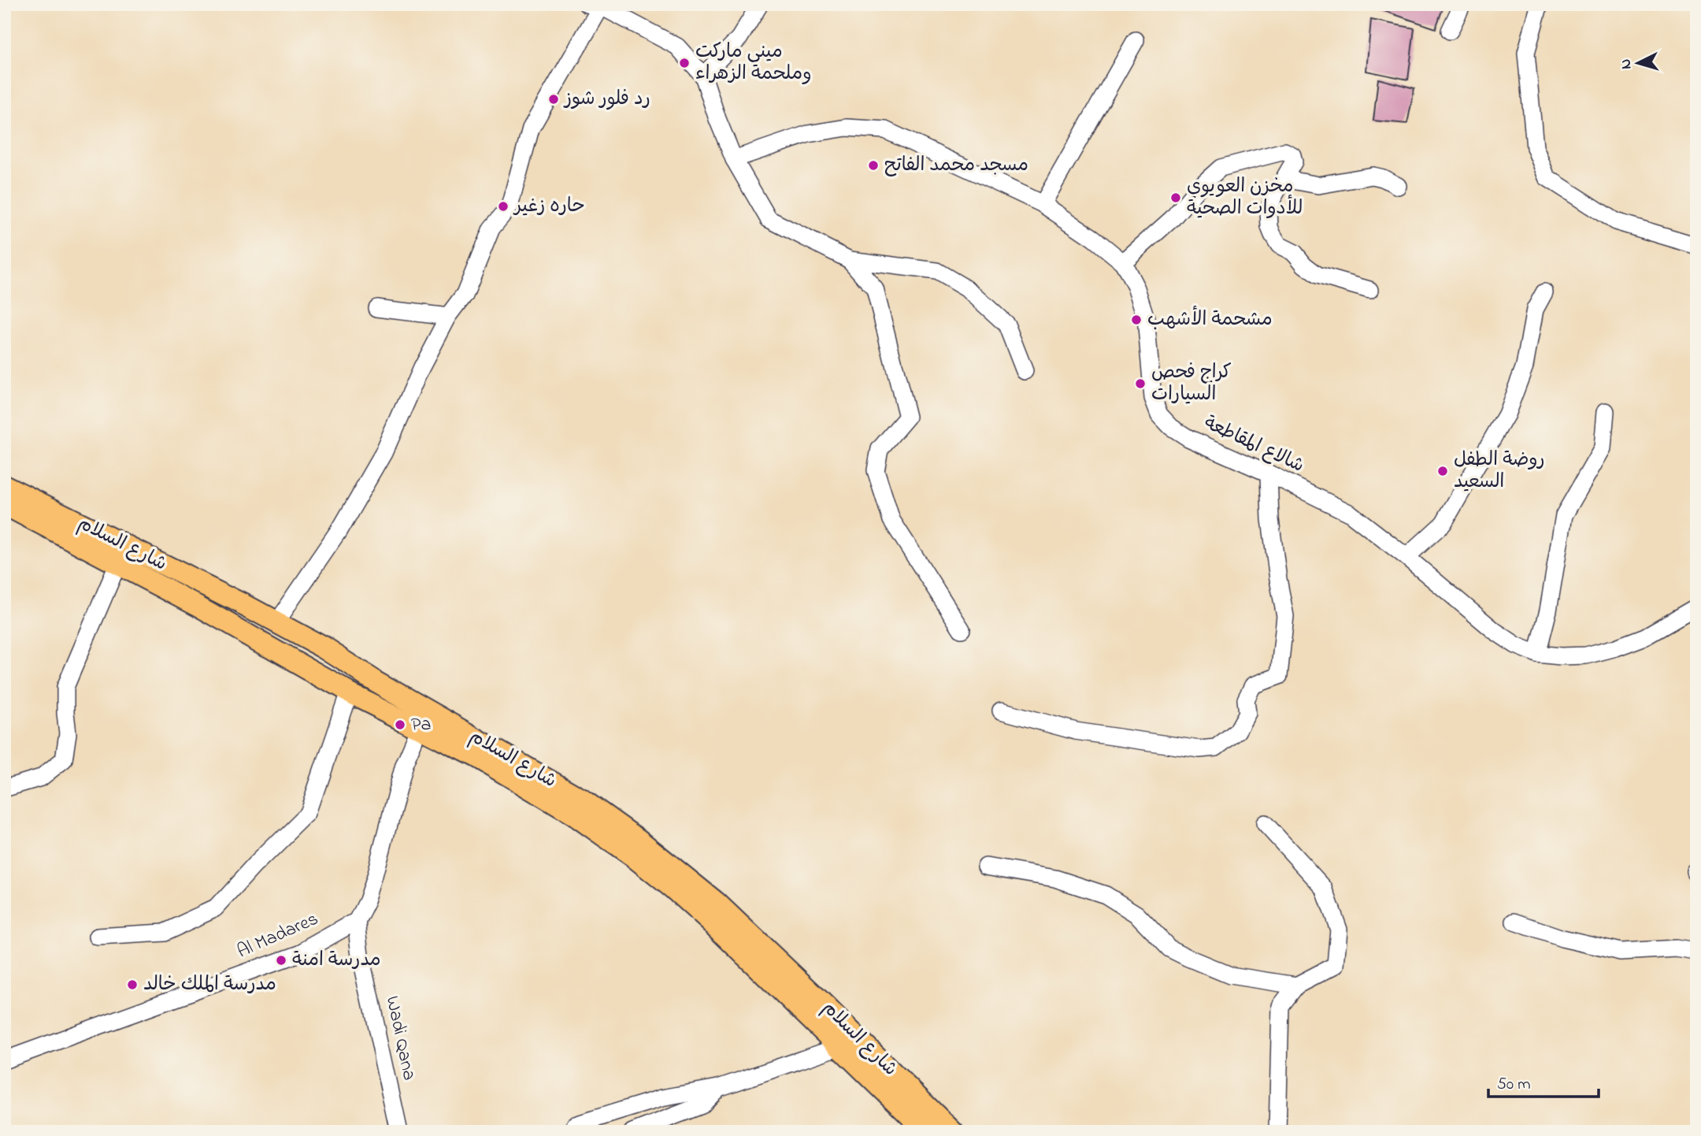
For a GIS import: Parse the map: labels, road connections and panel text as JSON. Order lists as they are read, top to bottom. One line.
{"streets":{"main road":["شارع السلام"],"street":["شالاع المقاطعة","Al Madares","Wadi Qana"]},"crossings":[["Al Madares","Wadi Qana"]],"places":["ميني ماركت وملحمة الزهراء","رد فلور شوز","مسجد محمد الفاتح","مخزن العويوي للأدوات الصحية","حاره زغير","مشحمة الأشهب","كراج فحص السيارات","روضة الطفل السعيد","Pa","مدرسة امنة","مدرسة الملك خالد"],"scale_bar":"50 m","north":"left"}
